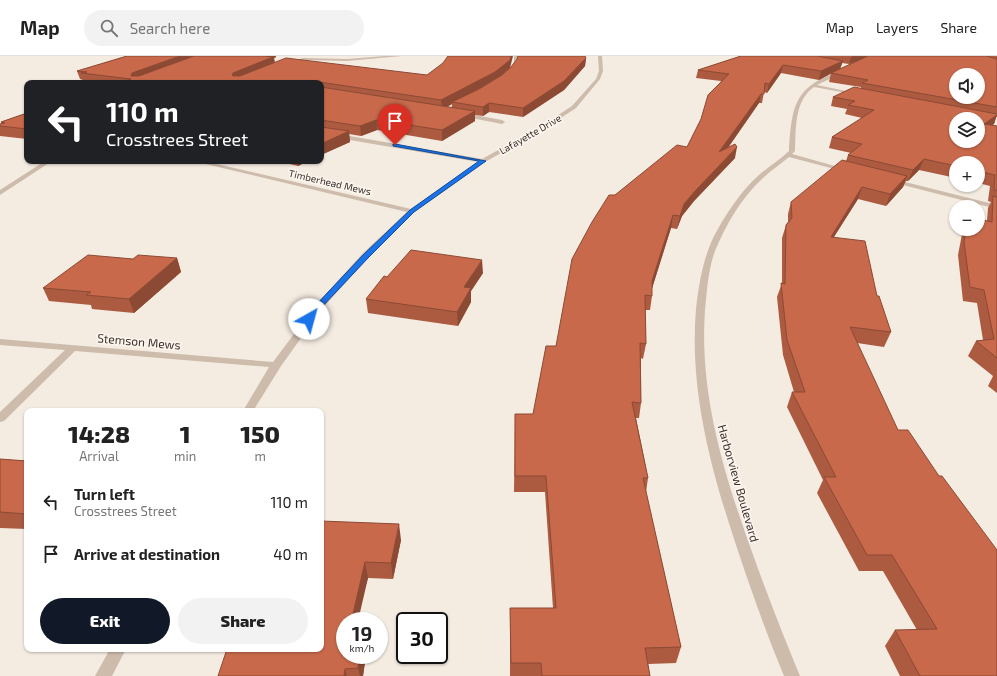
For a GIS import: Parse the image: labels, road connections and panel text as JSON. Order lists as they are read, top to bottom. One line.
{"streets":{"street":["Lafayette Drive","Timberhead Mews","Stemson Mews","Harborview Boulevard"]},"crossings":[["Lafayette Drive","Timberhead Mews"],["Lafayette Drive","Stemson Mews"]],"page":{"header":"Map","search":"Search here","nav":["Map","Layers","Share"],"map_buttons":["+","−"],"turn":["110 m","Crosstrees Street"],"eta":["14:28","Arrival","1","min","150","m"],"list":[{"name":"Turn left","note":"Crosstrees Street","value":"110 m"},{"name":"Arrive at destination","value":"40 m"}],"buttons":["Exit","Share"],"speed":"19 km/h","limit":"30"}}
